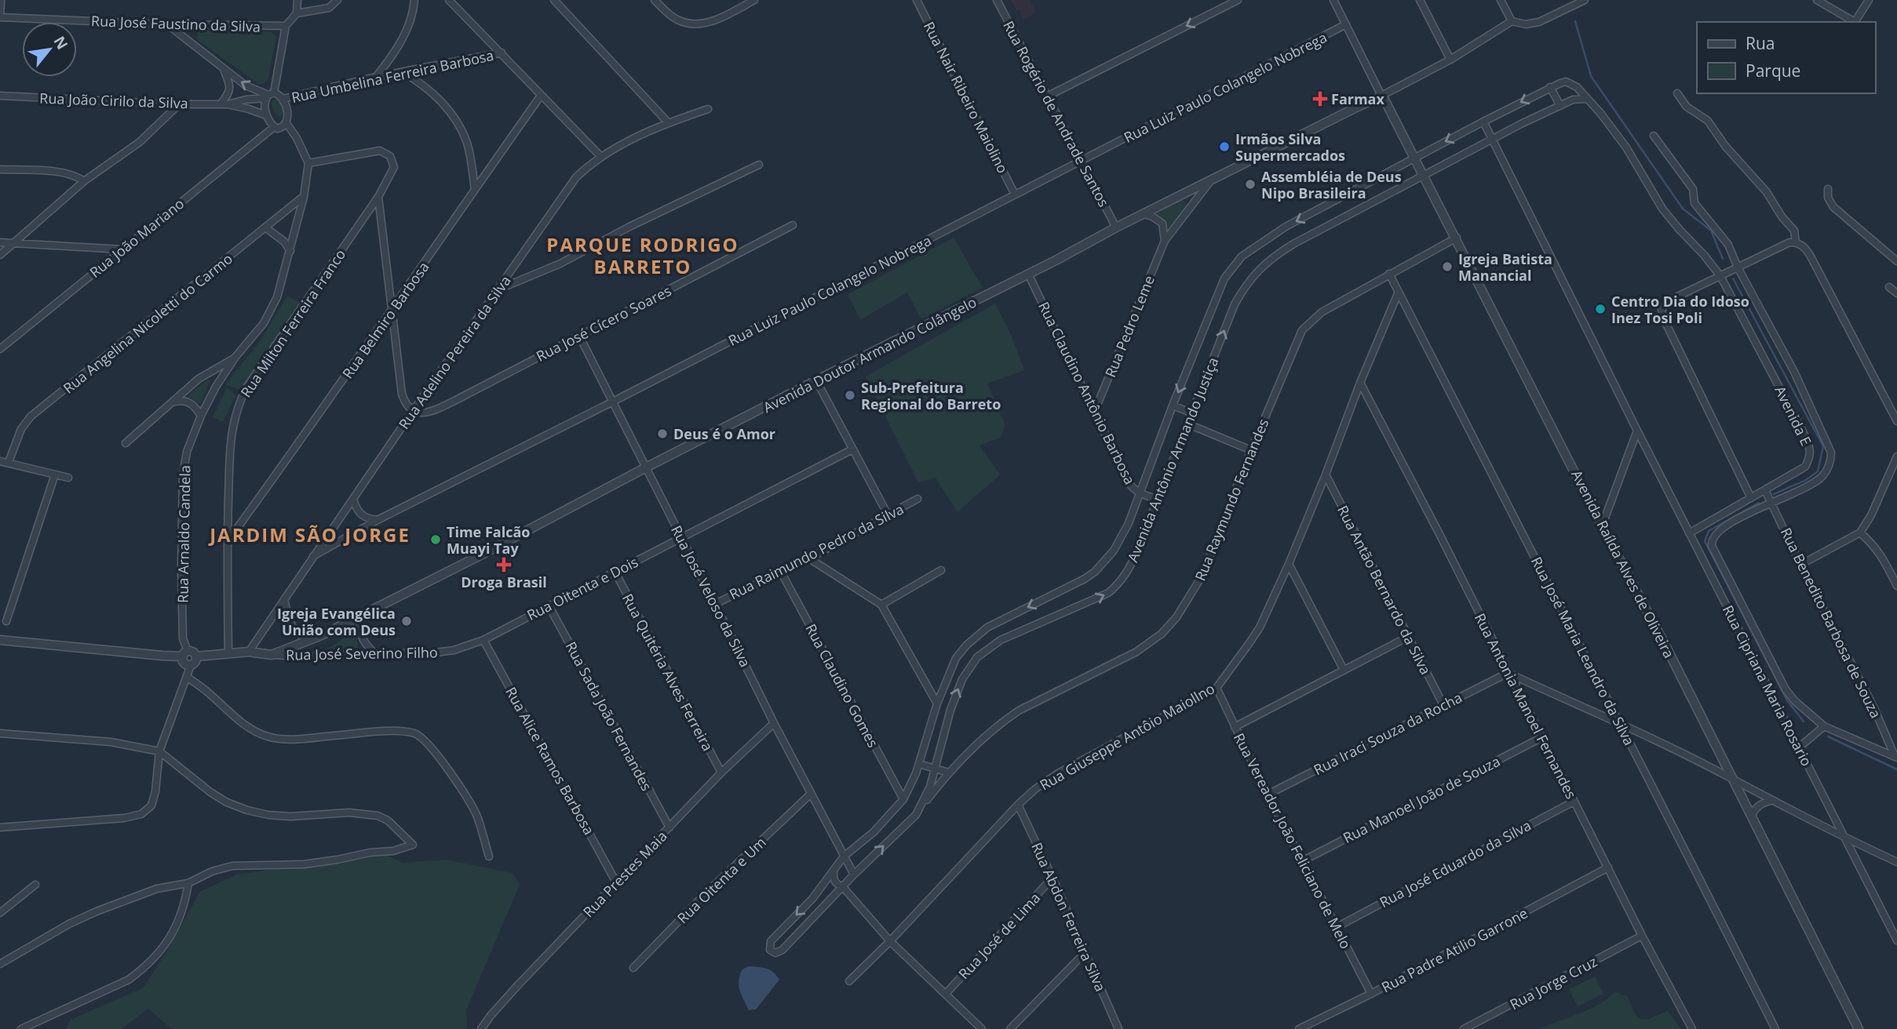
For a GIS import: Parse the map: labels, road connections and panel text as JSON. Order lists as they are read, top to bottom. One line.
{"streets":{"street":["Rua José Faustino da Silva","Rua Umbelina Ferreira Barbosa","Rua Luiz Paulo Colangelo Nobrega","Rua Nair Ribeiro Maiolino","Rua João Cirilo da Silva","Rua Rogério de Andrade Santos","Rua João Mariano","Rua Belmiro Barbosa","Rua Angelina Nicoletti do Carmo","Rua Milton Ferreira Franco","Rua José Cícero Soares","Rua Pedro Leme","Rua Adelino Pereira da Silva","Avenida Doutor Armando Colângelo","Rua Claudino Antônio Barbosa","Avenida E","Avenida Antônio Armando Justiça","Rua Raymundo Fernandes","Rua Arnaldo Candela","Rua Raimundo Pedro da Silva","Avenida Raílda Alves de Oliveira","Rua Oitenta e Dois","Rua Antão Bernardo da Silva","Rua José Veloso da Silva","Rua Benedito Barbosa de Souza","Rua José Maria Leandro da Silva","Rua José Severino Filho","Rua Quitéria Alves Ferreira","Rua Claudino Gomes","Rua Cipriana Maria Rosario","Rua Antonia Manoel Fernandes","Rua Sada João Fernandes","Rua Iraci Souza da Rocha","Rua Giuseppe Antôio Maiollno","Rua Alice Ramos Barbosa","Rua Manoel João de Souza","Rua Vereador João Feliciano de Melo","Rua José Eduardo da Silva","Rua Prestes Maia","Rua Oitenta e Um","Rua Abdon Ferreira Silva","Rua José de Lima","Rua Padre Atilio Garrone","Rua Jorge Cruz"]},"crossings":[["Rua Umbelina Ferreira Barbosa","Rua João Cirilo da Silva"],["Rua Umbelina Ferreira Barbosa","Rua João Mariano"],["Rua Luiz Paulo Colangelo Nobrega","Rua Nair Ribeiro Maiolino"],["Rua Luiz Paulo Colangelo Nobrega","Rua Rogério de Andrade Santos"],["Rua Luiz Paulo Colangelo Nobrega","Rua Adelino Pereira da Silva"],["Rua Luiz Paulo Colangelo Nobrega","Avenida Raílda Alves de Oliveira"],["Rua Luiz Paulo Colangelo Nobrega","Rua José Veloso da Silva"],["Rua João Cirilo da Silva","Rua João Mariano"],["Rua Rogério de Andrade Santos","Avenida Doutor Armando Colângelo"],["Rua Belmiro Barbosa","Rua Milton Ferreira Franco"],["Rua Angelina Nicoletti do Carmo","Rua Arnaldo Candela"],["Rua Milton Ferreira Franco","Rua Arnaldo Candela"],["Rua José Cícero Soares","Rua Adelino Pereira da Silva"],["Rua José Cícero Soares","Rua José Veloso da Silva"],["Rua Pedro Leme","Avenida Doutor Armando Colângelo"],["Rua Pedro Leme","Rua Claudino Antônio Barbosa"],["Avenida Doutor Armando Colângelo","Rua Claudino Antônio Barbosa"],["Avenida Doutor Armando Colângelo","Avenida Raílda Alves de Oliveira"],["Avenida Doutor Armando Colângelo","Rua José Veloso da Silva"],["Avenida Doutor Armando Colângelo","Rua José Severino Filho"],["Rua Claudino Antônio Barbosa","Avenida Antônio Armando Justiça"],["Avenida E","Avenida Antônio Armando Justiça"],["Avenida E","Rua Benedito Barbosa de Souza"],["Avenida E","Rua Cipriana Maria Rosario"],["Avenida Antônio Armando Justiça","Rua Raymundo Fernandes"],["Avenida Antônio Armando Justiça","Avenida Raílda Alves de Oliveira"],["Avenida Antônio Armando Justiça","Rua José Veloso da Silva"],["Avenida Antônio Armando Justiça","Rua Claudino Gomes"],["Avenida Antônio Armando Justiça","Rua Cipriana Maria Rosario"],["Rua Raymundo Fernandes","Avenida Raílda Alves de Oliveira"],["Rua Raymundo Fernandes","Rua José Maria Leandro da Silva"],["Rua Raimundo Pedro da Silva","Rua José Veloso da Silva"],["Rua Raimundo Pedro da Silva","Rua Claudino Gomes"],["Rua Oitenta e Dois","Rua José Veloso da Silva"],["Rua Oitenta e Dois","Rua José Severino Filho"],["Rua Oitenta e Dois","Rua Quitéria Alves Ferreira"],["Rua Oitenta e Dois","Rua Sada João Fernandes"],["Rua Oitenta e Dois","Rua Alice Ramos Barbosa"],["Rua Antão Bernardo da Silva","Rua Iraci Souza da Rocha"],["Rua Antão Bernardo da Silva","Rua Giuseppe Antôio Maiollno"],["Rua José Veloso da Silva","Rua Prestes Maia"],["Rua José Veloso da Silva","Rua Oitenta e Um"],["Rua José Maria Leandro da Silva","Rua Giuseppe Antôio Maiollno"],["Rua José Severino Filho","Rua Alice Ramos Barbosa"],["Rua Quitéria Alves Ferreira","Rua Prestes Maia"],["Rua Antonia Manoel Fernandes","Rua Iraci Souza da Rocha"],["Rua Antonia Manoel Fernandes","Rua Giuseppe Antôio Maiollno"],["Rua Antonia Manoel Fernandes","Rua Manoel João de Souza"],["Rua Antonia Manoel Fernandes","Rua José Eduardo da Silva"],["Rua Antonia Manoel Fernandes","Rua Padre Atilio Garrone"],["Rua Antonia Manoel Fernandes","Rua Jorge Cruz"],["Rua Sada João Fernandes","Rua Prestes Maia"],["Rua Iraci Souza da Rocha","Rua Vereador João Feliciano de Melo"],["Rua Giuseppe Antôio Maiollno","Rua Vereador João Feliciano de Melo"],["Rua Giuseppe Antôio Maiollno","Rua Abdon Ferreira Silva"],["Rua Alice Ramos Barbosa","Rua Prestes Maia"],["Rua Manoel João de Souza","Rua Vereador João Feliciano de Melo"],["Rua Vereador João Feliciano de Melo","Rua José Eduardo da Silva"],["Rua Vereador João Feliciano de Melo","Rua Padre Atilio Garrone"],["Rua Abdon Ferreira Silva","Rua José de Lima"]],"districts":["PARQUE RODRIGO BARRETO","JARDIM SÃO JORGE"],"places":{"health":["Farmax","Droga Brasil"],"other":["Irmãos Silva Supermercados","Assembléia de Deus Nipo Brasileira","Igreja Batista Manancial","Centro Dia do Idoso Inez Tosi Poli","Sub-Prefeitura Regional do Barreto","Deus é o Amor","Time Falcão Muayi Tay","Igreja Evangélica União com Deus"]},"legend":["Rua","Parque"],"north":"top right"}
